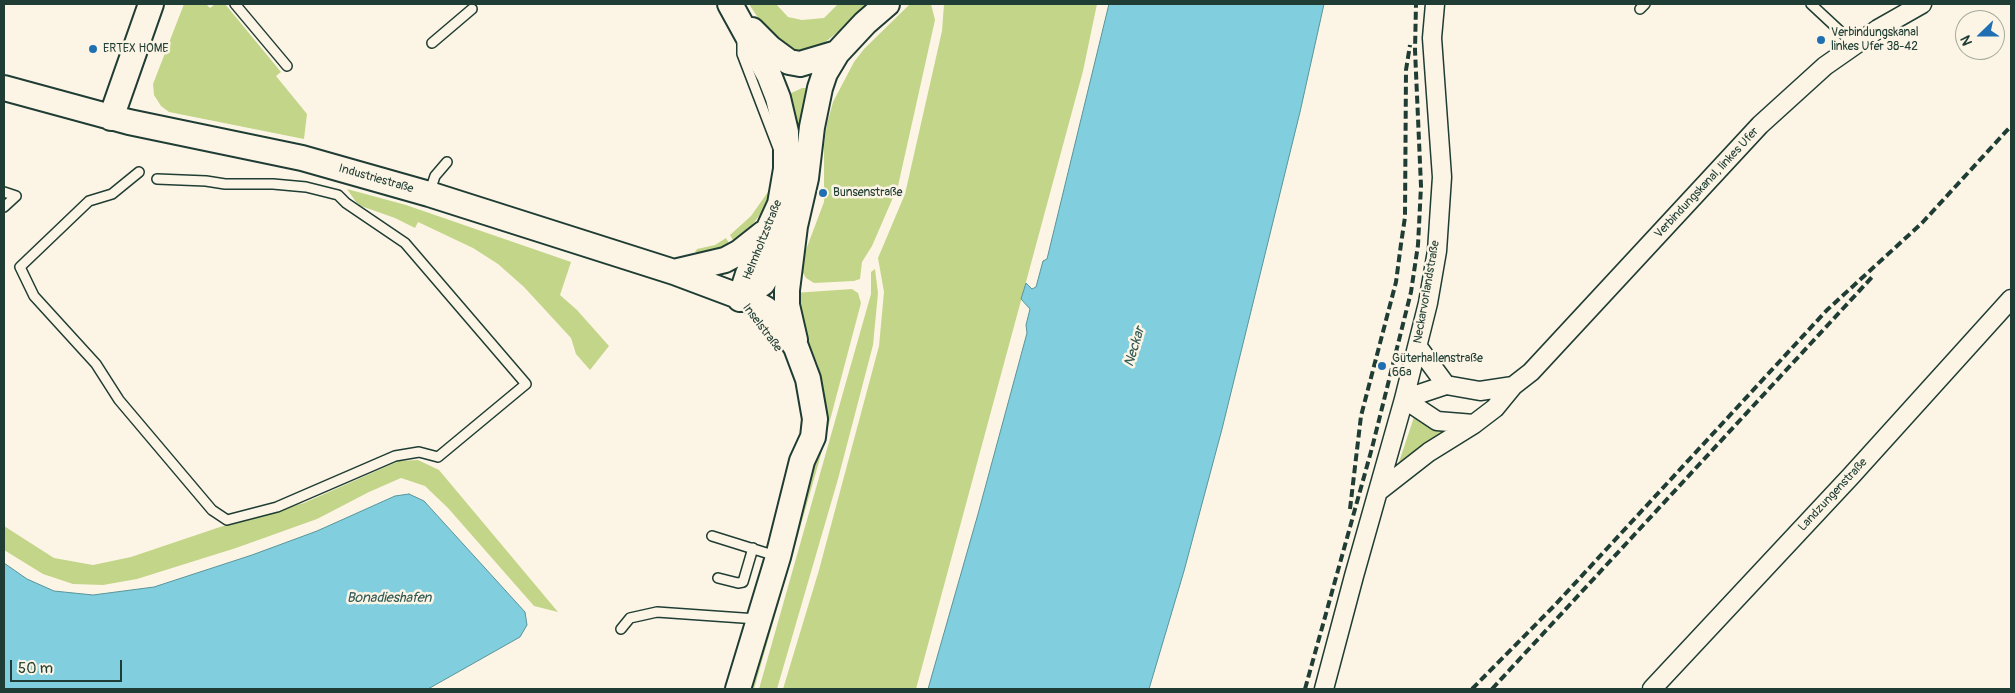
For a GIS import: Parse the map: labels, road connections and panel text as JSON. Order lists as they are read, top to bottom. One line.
{"streets":{"street":["Industriestraße","Verbindungskanal, linkes Ufer","Helmholtzstraße","Neckarvorlandstraße","Inselstraße","Landzungenstraße"]},"crossings":[["Industriestraße","Helmholtzstraße"],["Industriestraße","Inselstraße"],["Verbindungskanal, linkes Ufer","Neckarvorlandstraße"],["Helmholtzstraße","Inselstraße"]],"water":["Neckar","Bonadieshafen"],"places":["Verbindungskanal linkes Ufer 38-42","ERTEX HOME","Bunsenstraße","Güterhallenstraße 66a"],"scale_bar":"50 m","north":"left"}
